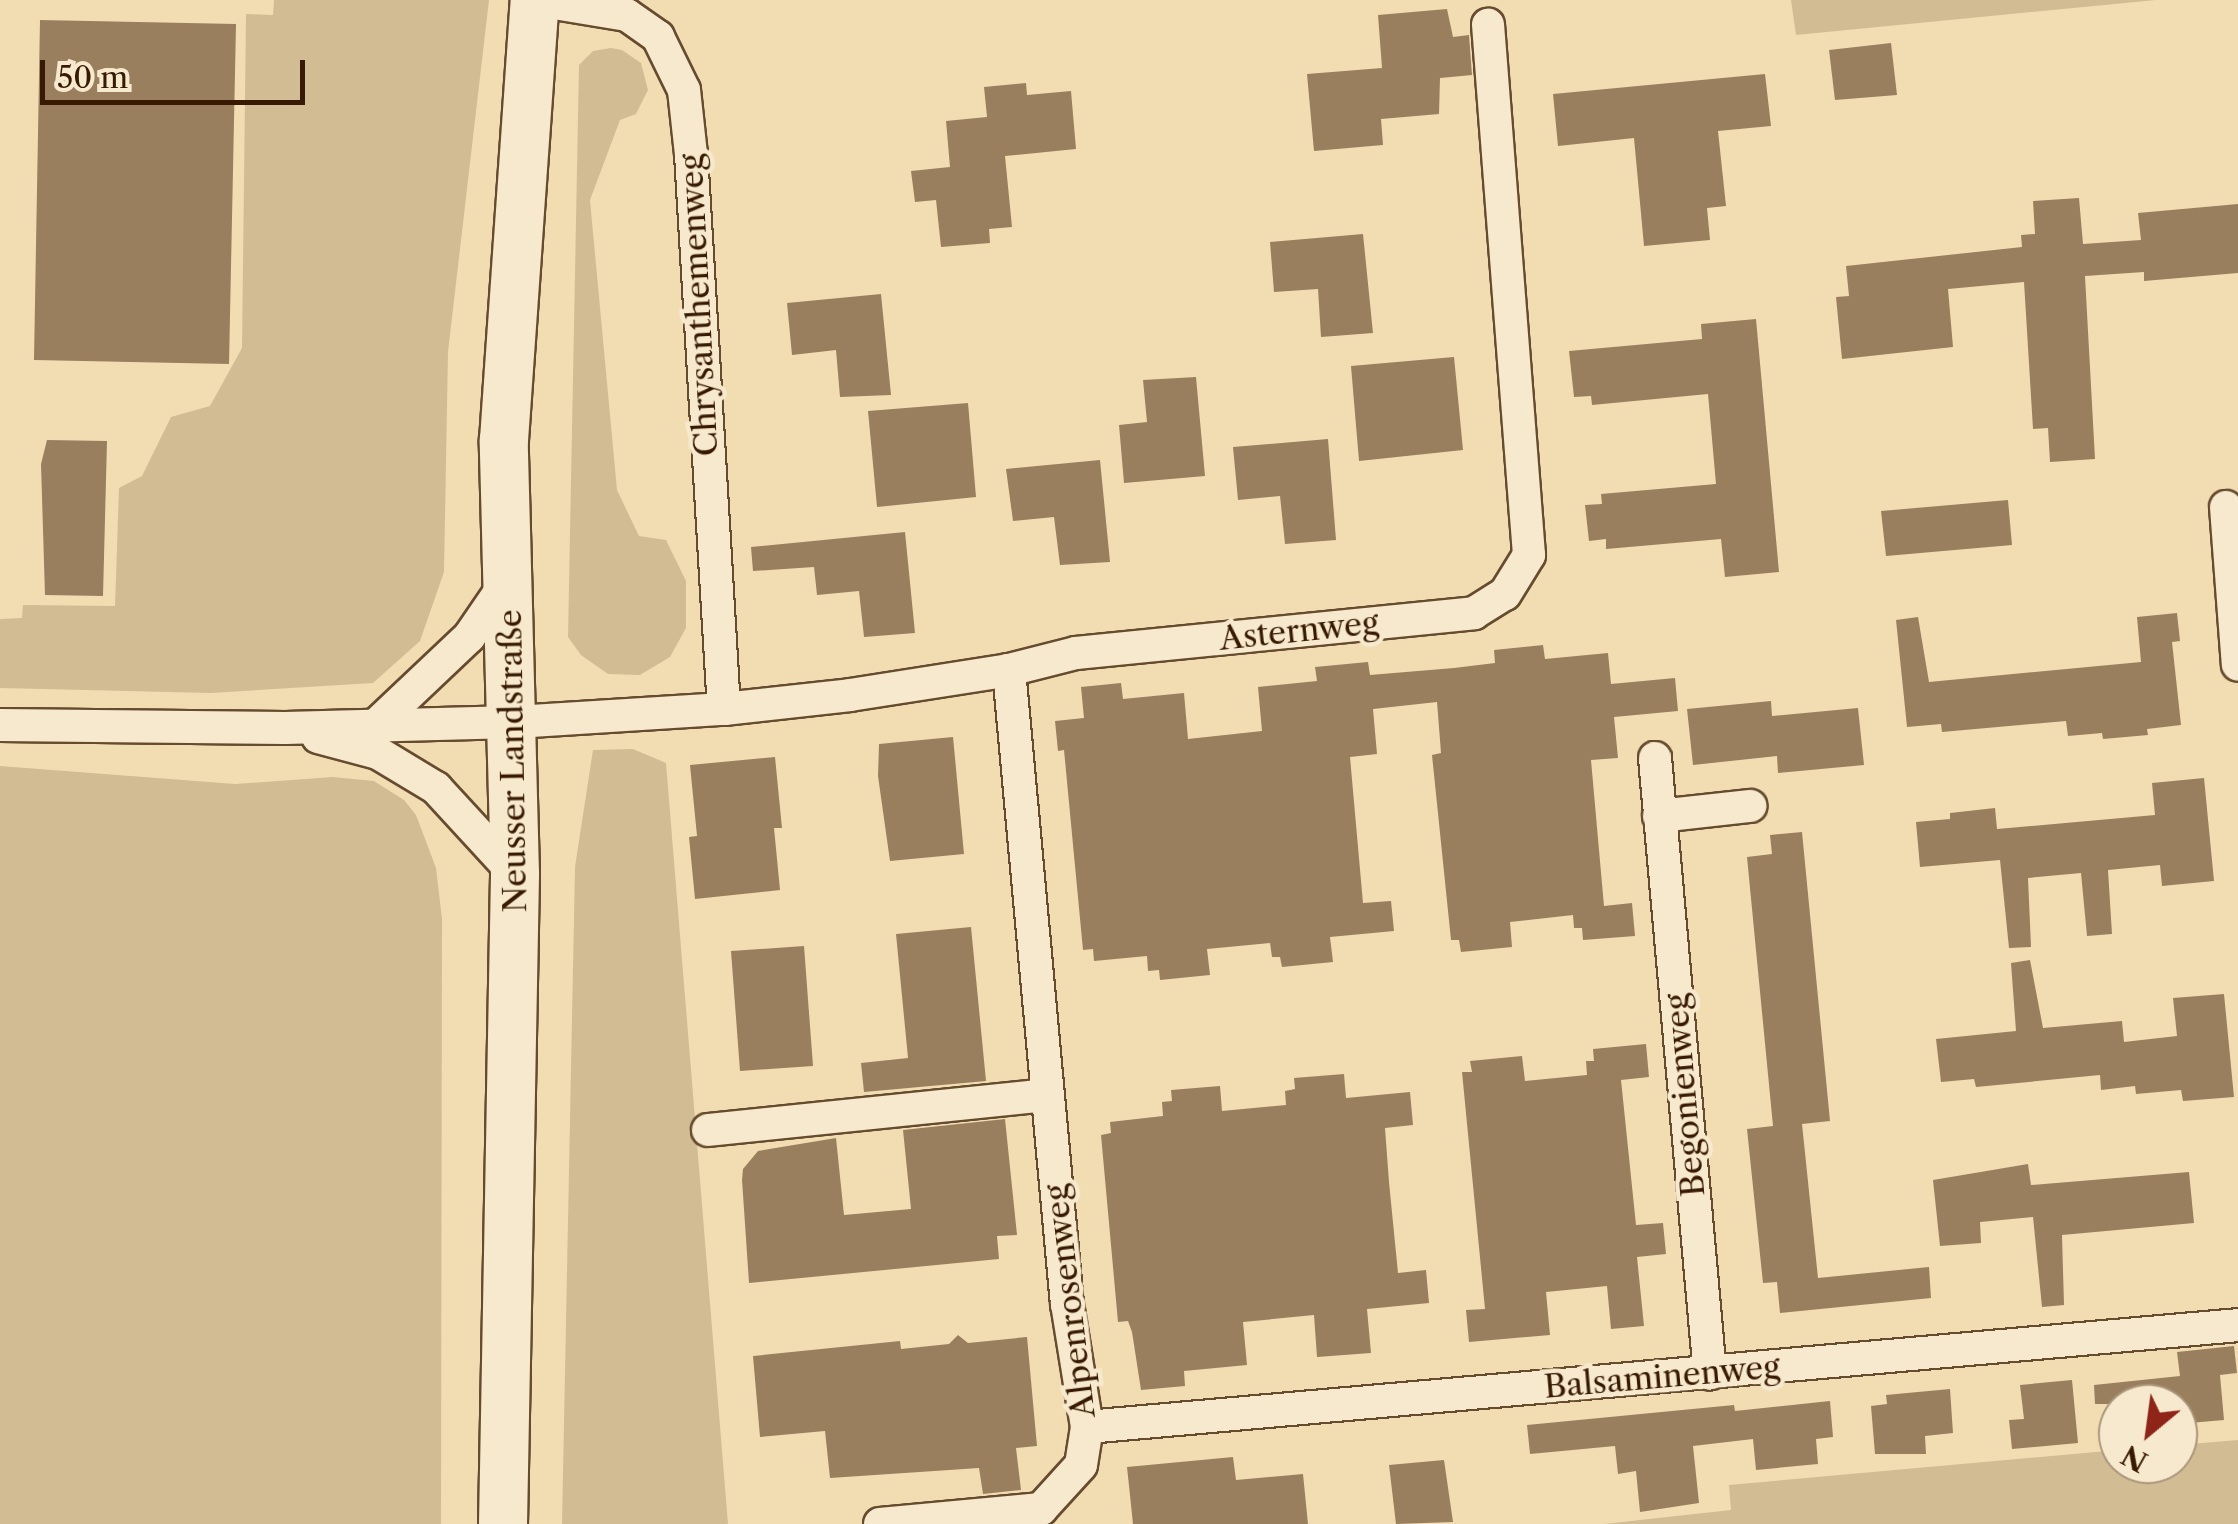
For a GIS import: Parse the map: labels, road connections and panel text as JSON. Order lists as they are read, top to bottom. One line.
{"streets":{"main road":["Neusser Landstraße"],"street":["Chrysanthemenweg","Asternweg","Begonienweg","Alpenrosenweg","Balsaminenweg"]},"crossings":[["Chrysanthemenweg","Asternweg"],["Chrysanthemenweg","Neusser Landstraße"],["Asternweg","Neusser Landstraße"],["Asternweg","Alpenrosenweg"],["Begonienweg","Balsaminenweg"],["Alpenrosenweg","Balsaminenweg"]],"scale_bar":"50 m","north":"bottom left"}
